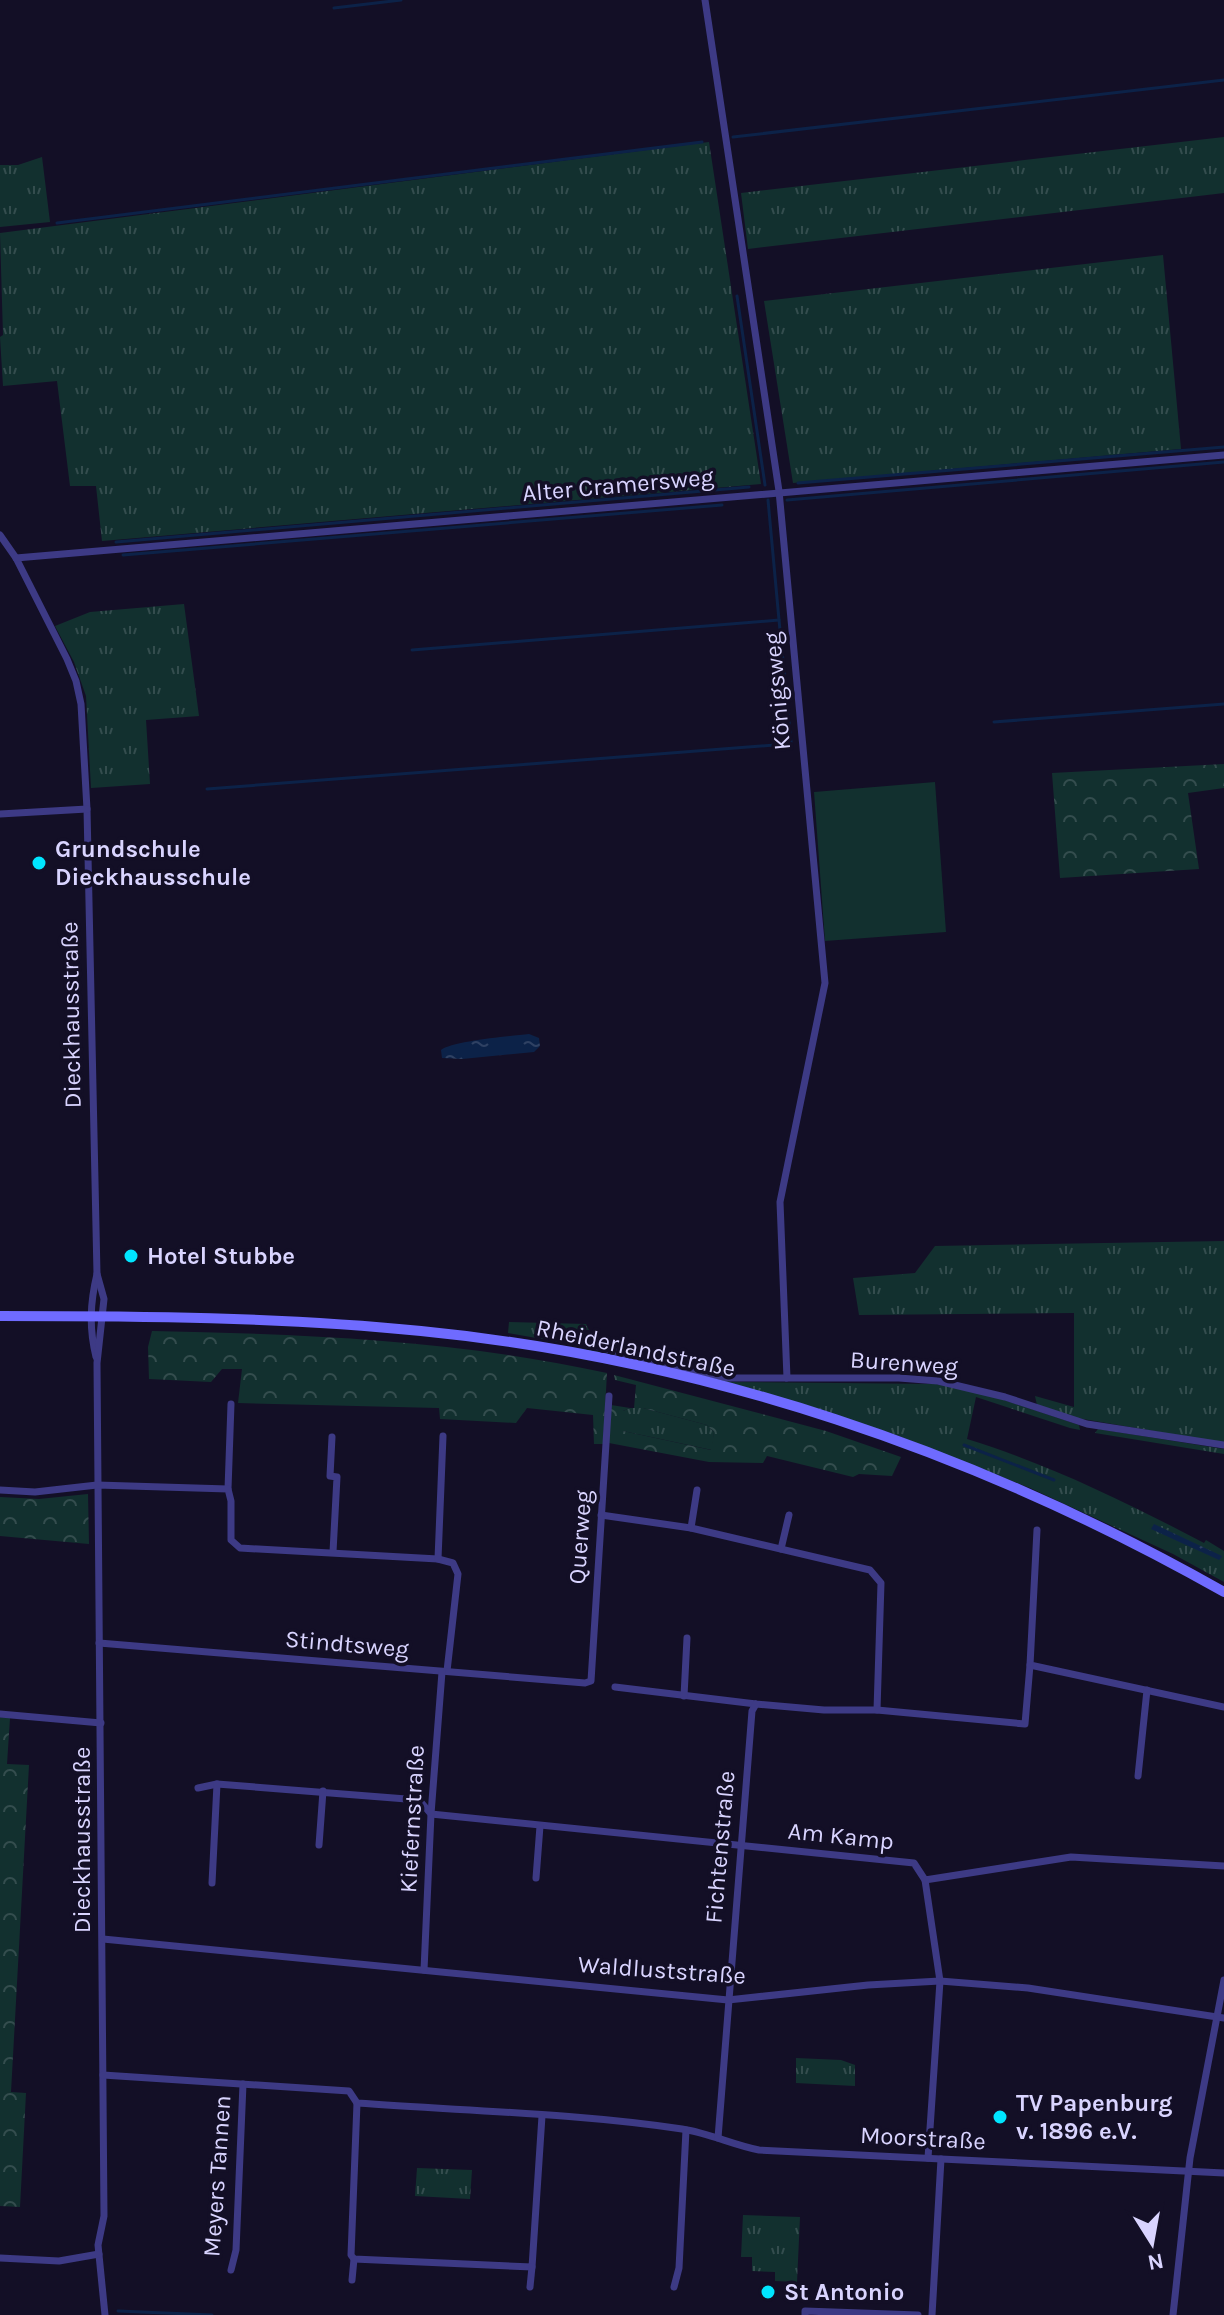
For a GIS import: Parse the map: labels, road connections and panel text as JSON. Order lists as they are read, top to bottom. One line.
{"streets":{"main road":["Rheiderlandstraße"],"street":["Alter Cramersweg","Königsweg","Dieckhausstraße","Burenweg","Querweg","Stindtsweg","Kiefernstraße","Am Kamp","Fichtenstraße","Waldluststraße","Moorstraße","Meyers Tannen"]},"crossings":[["Alter Cramersweg","Königsweg"],["Alter Cramersweg","Dieckhausstraße"],["Königsweg","Burenweg"],["Dieckhausstraße","Rheiderlandstraße"],["Dieckhausstraße","Stindtsweg"],["Dieckhausstraße","Waldluststraße"],["Dieckhausstraße","Meyers Tannen"],["Querweg","Stindtsweg"],["Stindtsweg","Kiefernstraße"],["Kiefernstraße","Am Kamp"],["Kiefernstraße","Waldluststraße"],["Am Kamp","Fichtenstraße"],["Fichtenstraße","Waldluststraße"],["Fichtenstraße","Moorstraße"],["Fichtenstraße","Meyers Tannen"],["Moorstraße","Meyers Tannen"]],"places":["Grundschule Dieckhausschule","Hotel Stubbe","TV Papenburg v. 1896 e.V.","St Antonio"],"north":"bottom"}
